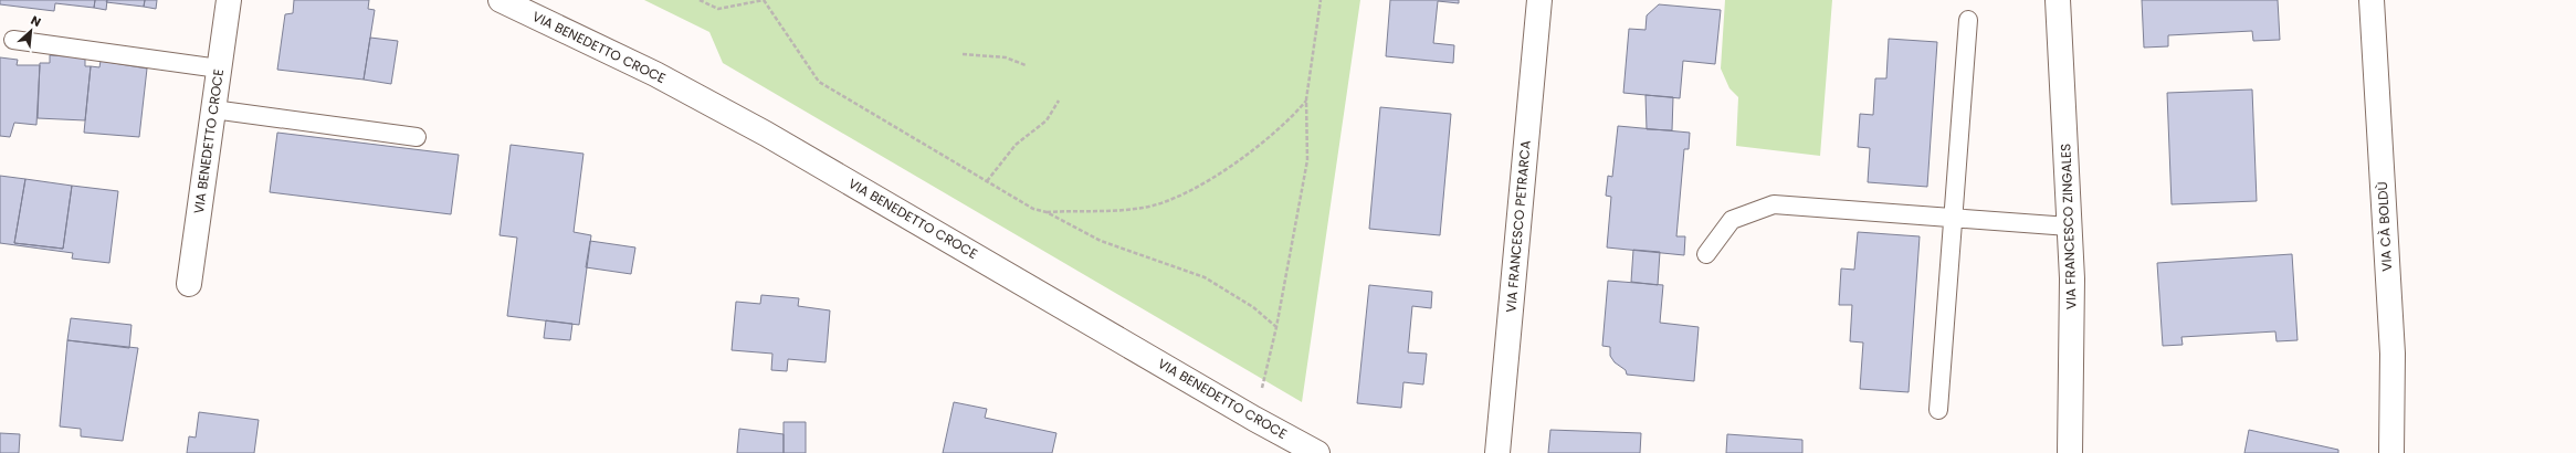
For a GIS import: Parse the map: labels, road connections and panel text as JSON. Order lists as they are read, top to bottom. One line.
{"streets":{"street":["VIA BENEDETTO CROCE","VIA FRANCESCO PETRARCA","VIA FRANCESCO ZINGALES","VIA CÀ BOLDÙ"]},"north":"top right"}
